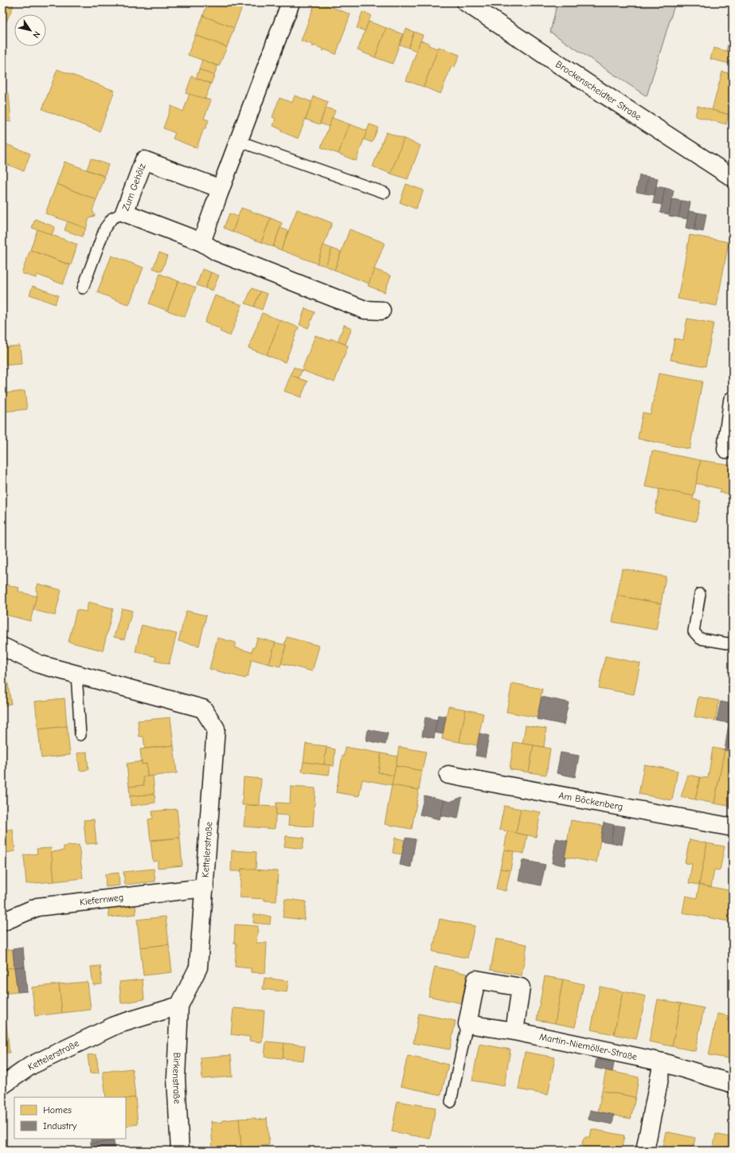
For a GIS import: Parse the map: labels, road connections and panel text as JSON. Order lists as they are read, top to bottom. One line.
{"streets":{"street":["Brockenscheidter Straße","Zum Gehölz","Am Böckenberg","Kettelerstraße","Kiefernweg","Martin-Niemöller-Straße","Birkenstraße"]},"crossings":[["Kettelerstraße","Kiefernweg"],["Kettelerstraße","Birkenstraße"]],"legend":["Homes","Industry"],"north":"bottom right"}
